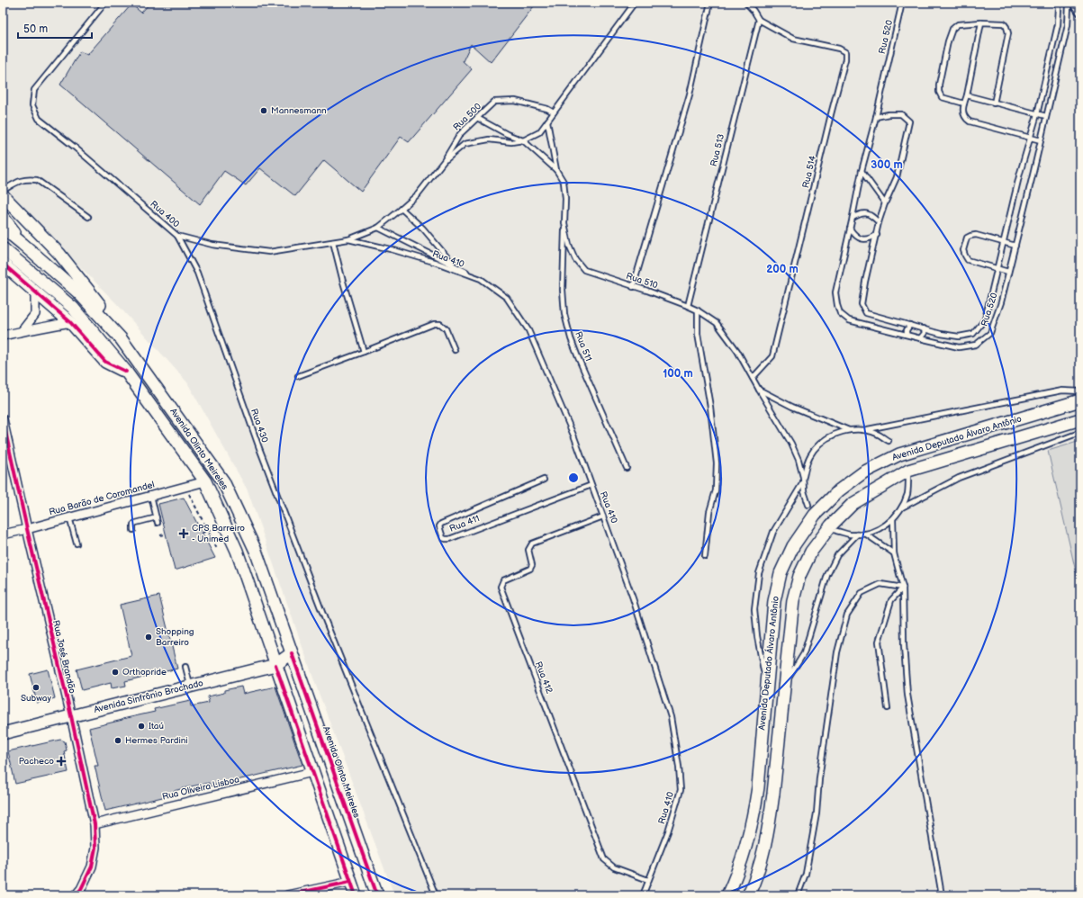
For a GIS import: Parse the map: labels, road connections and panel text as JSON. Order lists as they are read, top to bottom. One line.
{"streets":{"main road":["Avenida Deputado Álvaro Antônio","Avenida Olinto Meireles","Avenida Sinfrônio Brochado"],"street":["Rua Barão de Coromandel","Rua José Brandão","Rua Oliveira Lisboa"],"lane":["Rua 520","Rua 500","Rua 513","Rua 514","Rua 400","Rua 410","Rua 510","Rua 511","Rua 430","Rua 411","Rua 412"]},"crossings":[["Rua 500","Rua 400"],["Rua 500","Rua 510"],["Rua 513","Rua 514"],["Rua 513","Rua 510"],["Rua 514","Rua 510"],["Rua 400","Rua 410"],["Rua 400","Rua 430"],["Rua 410","Rua 411"],["Rua 410","Rua 412"],["Rua 510","Rua 511"],["Avenida Olinto Meireles","Rua Barão de Coromandel"],["Avenida Olinto Meireles","Avenida Sinfrônio Brochado"],["Avenida Olinto Meireles","Rua Oliveira Lisboa"],["Rua Barão de Coromandel","Rua José Brandão"],["Rua José Brandão","Avenida Sinfrônio Brochado"],["Rua José Brandão","Rua Oliveira Lisboa"]],"places":{"other":["Mannesmann","Shopping Barreiro","Orthopride","Subway","Itaú","Hermes Pardini"],"health":["CPS Barreiro - Unimed","Pacheco"]},"scale_bar":"50 m","rings":["300 m","200 m","100 m"]}
